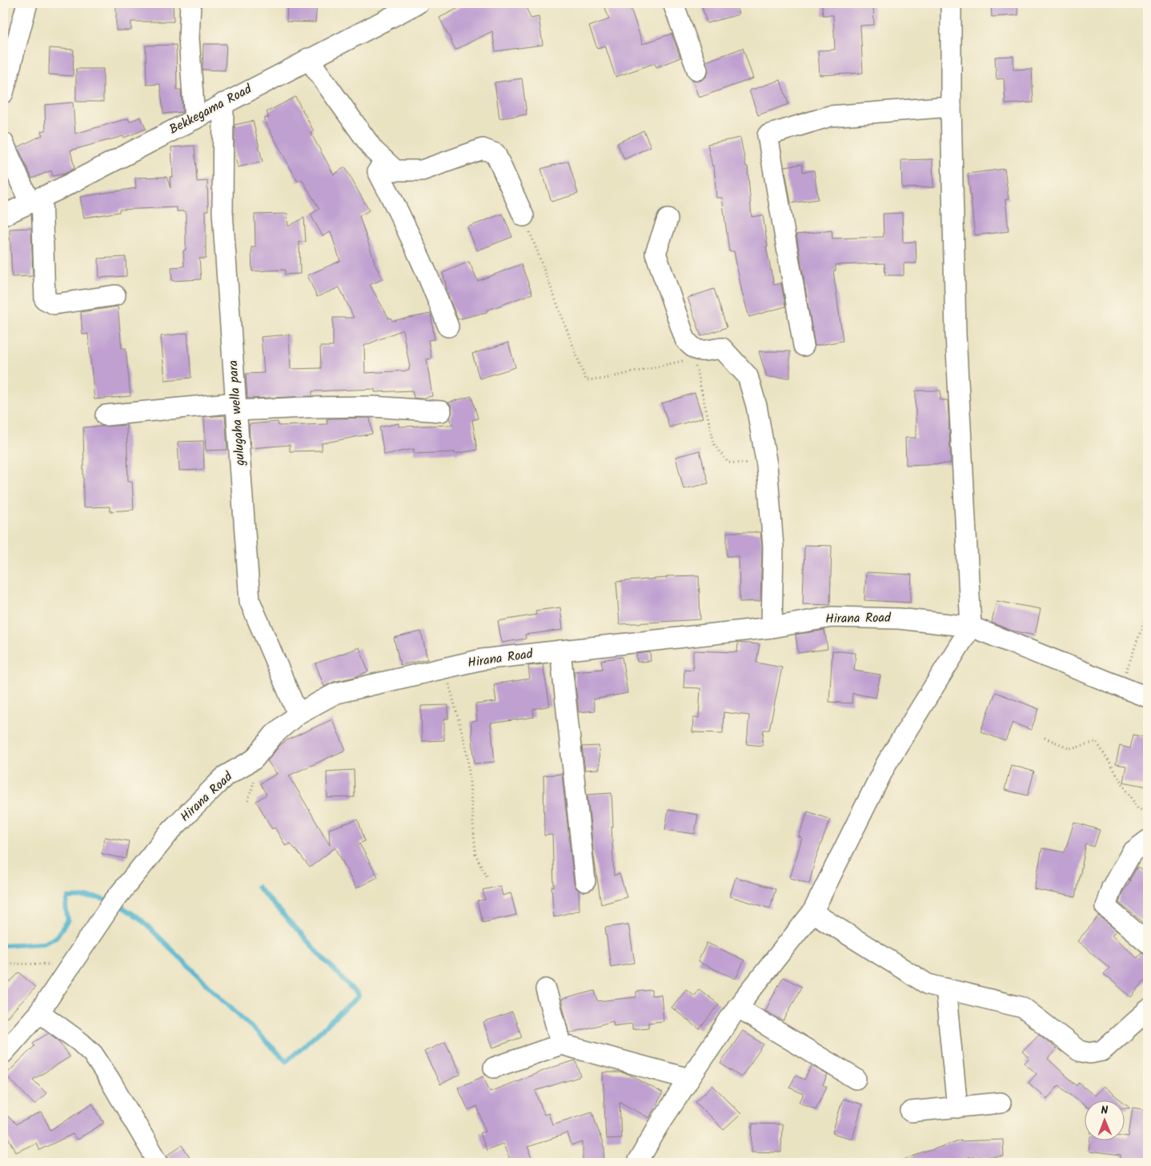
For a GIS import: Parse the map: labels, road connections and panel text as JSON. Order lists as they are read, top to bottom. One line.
{"streets":{"street":["Bekkegama Road","gulugaha wella para","Hirana Road"]},"crossings":[["Bekkegama Road","gulugaha wella para"],["gulugaha wella para","Hirana Road"]],"north":"top"}
